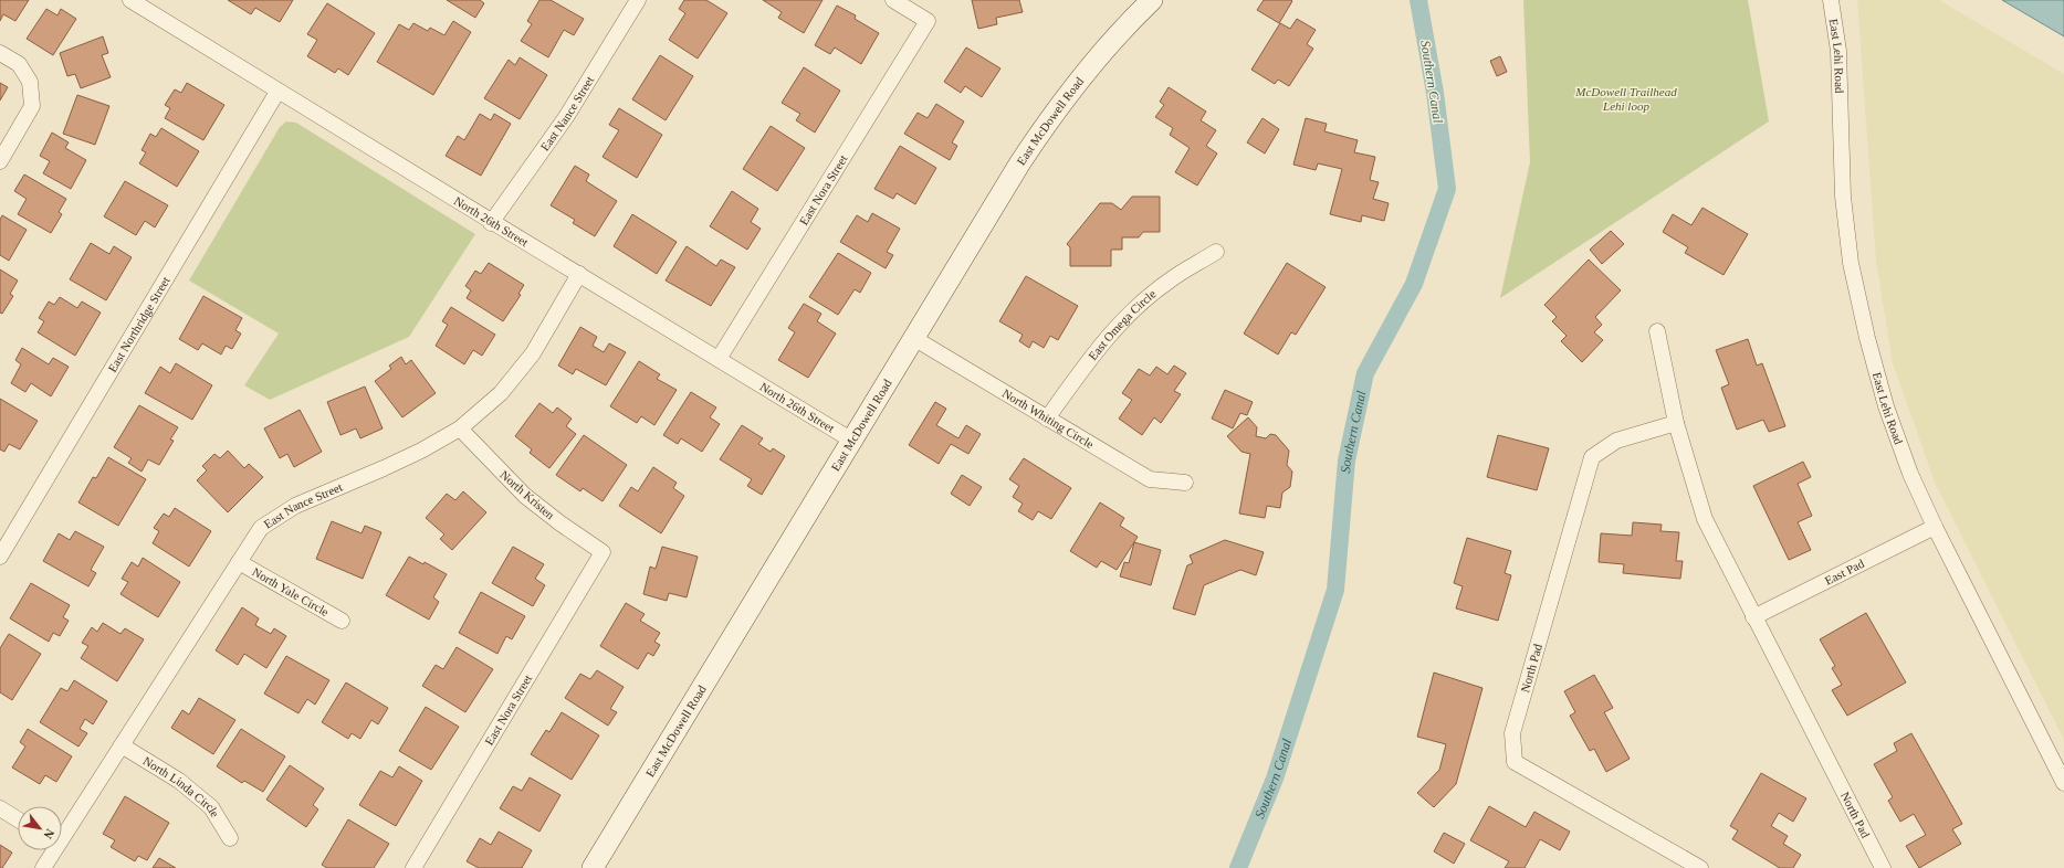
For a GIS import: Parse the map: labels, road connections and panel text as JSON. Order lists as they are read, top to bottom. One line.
{"streets":{"main road":["East McDowell Road"],"street":["East Lehi Road","East Nance Street","East Nora Street","North 26th Street","East Northridge Street","East Omega Circle","North Whiting Circle","North Kristen","East Pad","North Yale Circle","North Pad","North Linda Circle"]},"crossings":[["East Lehi Road","East Pad"],["East Nance Street","North 26th Street"],["East Nance Street","North Kristen"],["East Nance Street","North Yale Circle"],["East Nance Street","North Linda Circle"],["East McDowell Road","North 26th Street"],["East McDowell Road","North Whiting Circle"],["East Nora Street","North 26th Street"],["East Nora Street","North Kristen"],["North 26th Street","East Northridge Street"],["East Omega Circle","North Whiting Circle"],["East Pad","North Pad"]],"water":["Southern Canal"],"parks":["McDowell Trailhead Lehi loop"],"north":"bottom right"}
